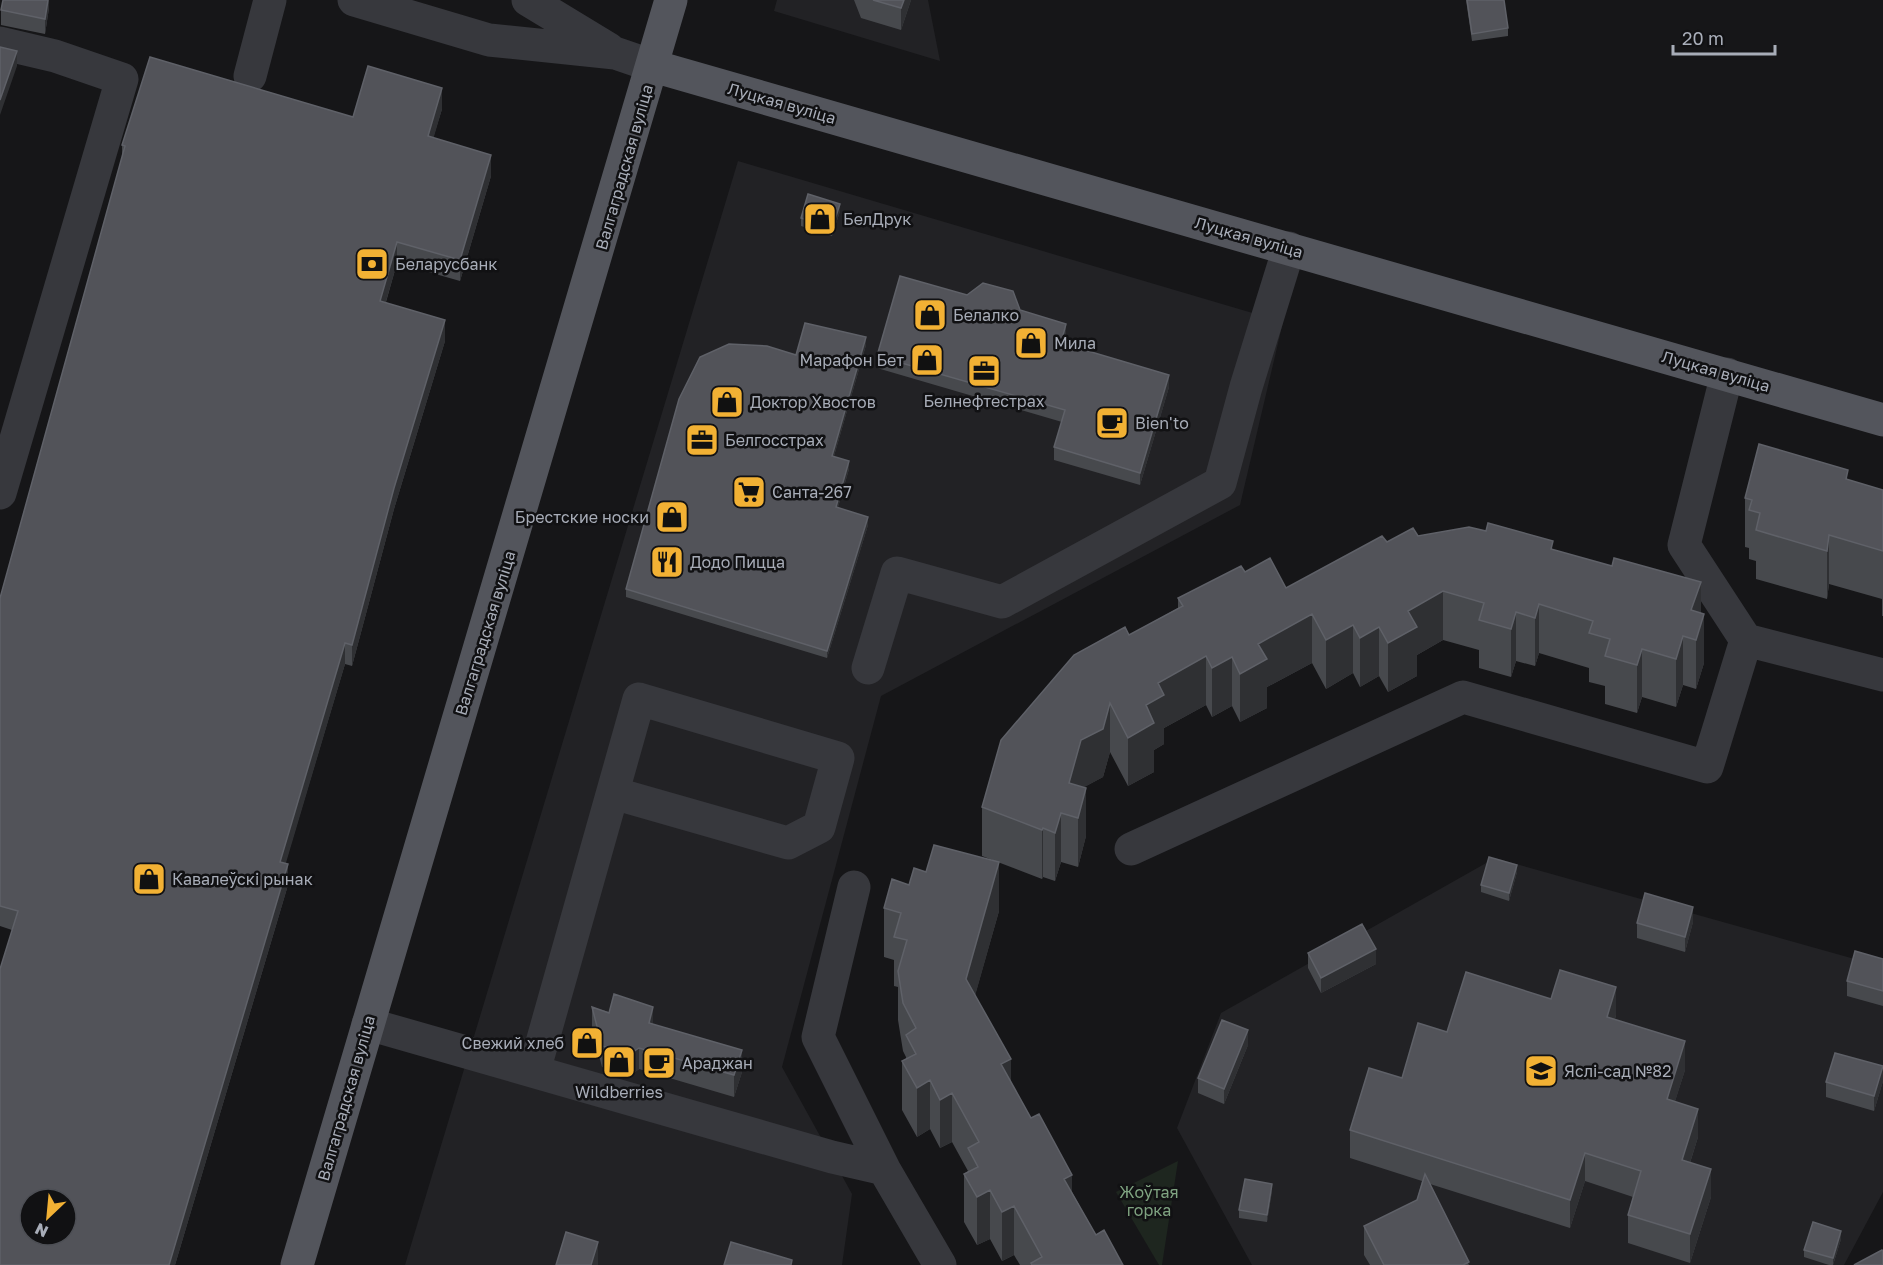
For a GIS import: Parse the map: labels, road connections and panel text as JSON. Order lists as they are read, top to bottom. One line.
{"streets":{"main road":["Луцкая вуліца","Валгаградская вуліца"]},"crossings":[["Луцкая вуліца","Валгаградская вуліца"]],"parks":["Жоўтая горка"],"places":{"shop":["БелДрук","Белалко","Мила","Марафон Бет","Доктор Хвостов","Брестские носки","Кавалеўскі рынак","Свежий хлеб","Wildberries"],"bank":["Беларусбанк"],"office":["Белнефтестрах","Белгосстрах"],"cafe":["Bien'to","Араджан"],"supermarket":["Санта-267"],"restaurant":["Додо Пицца"],"school or university":["Яслі-сад №82"]},"scale_bar":"20 m","north":"bottom left"}
